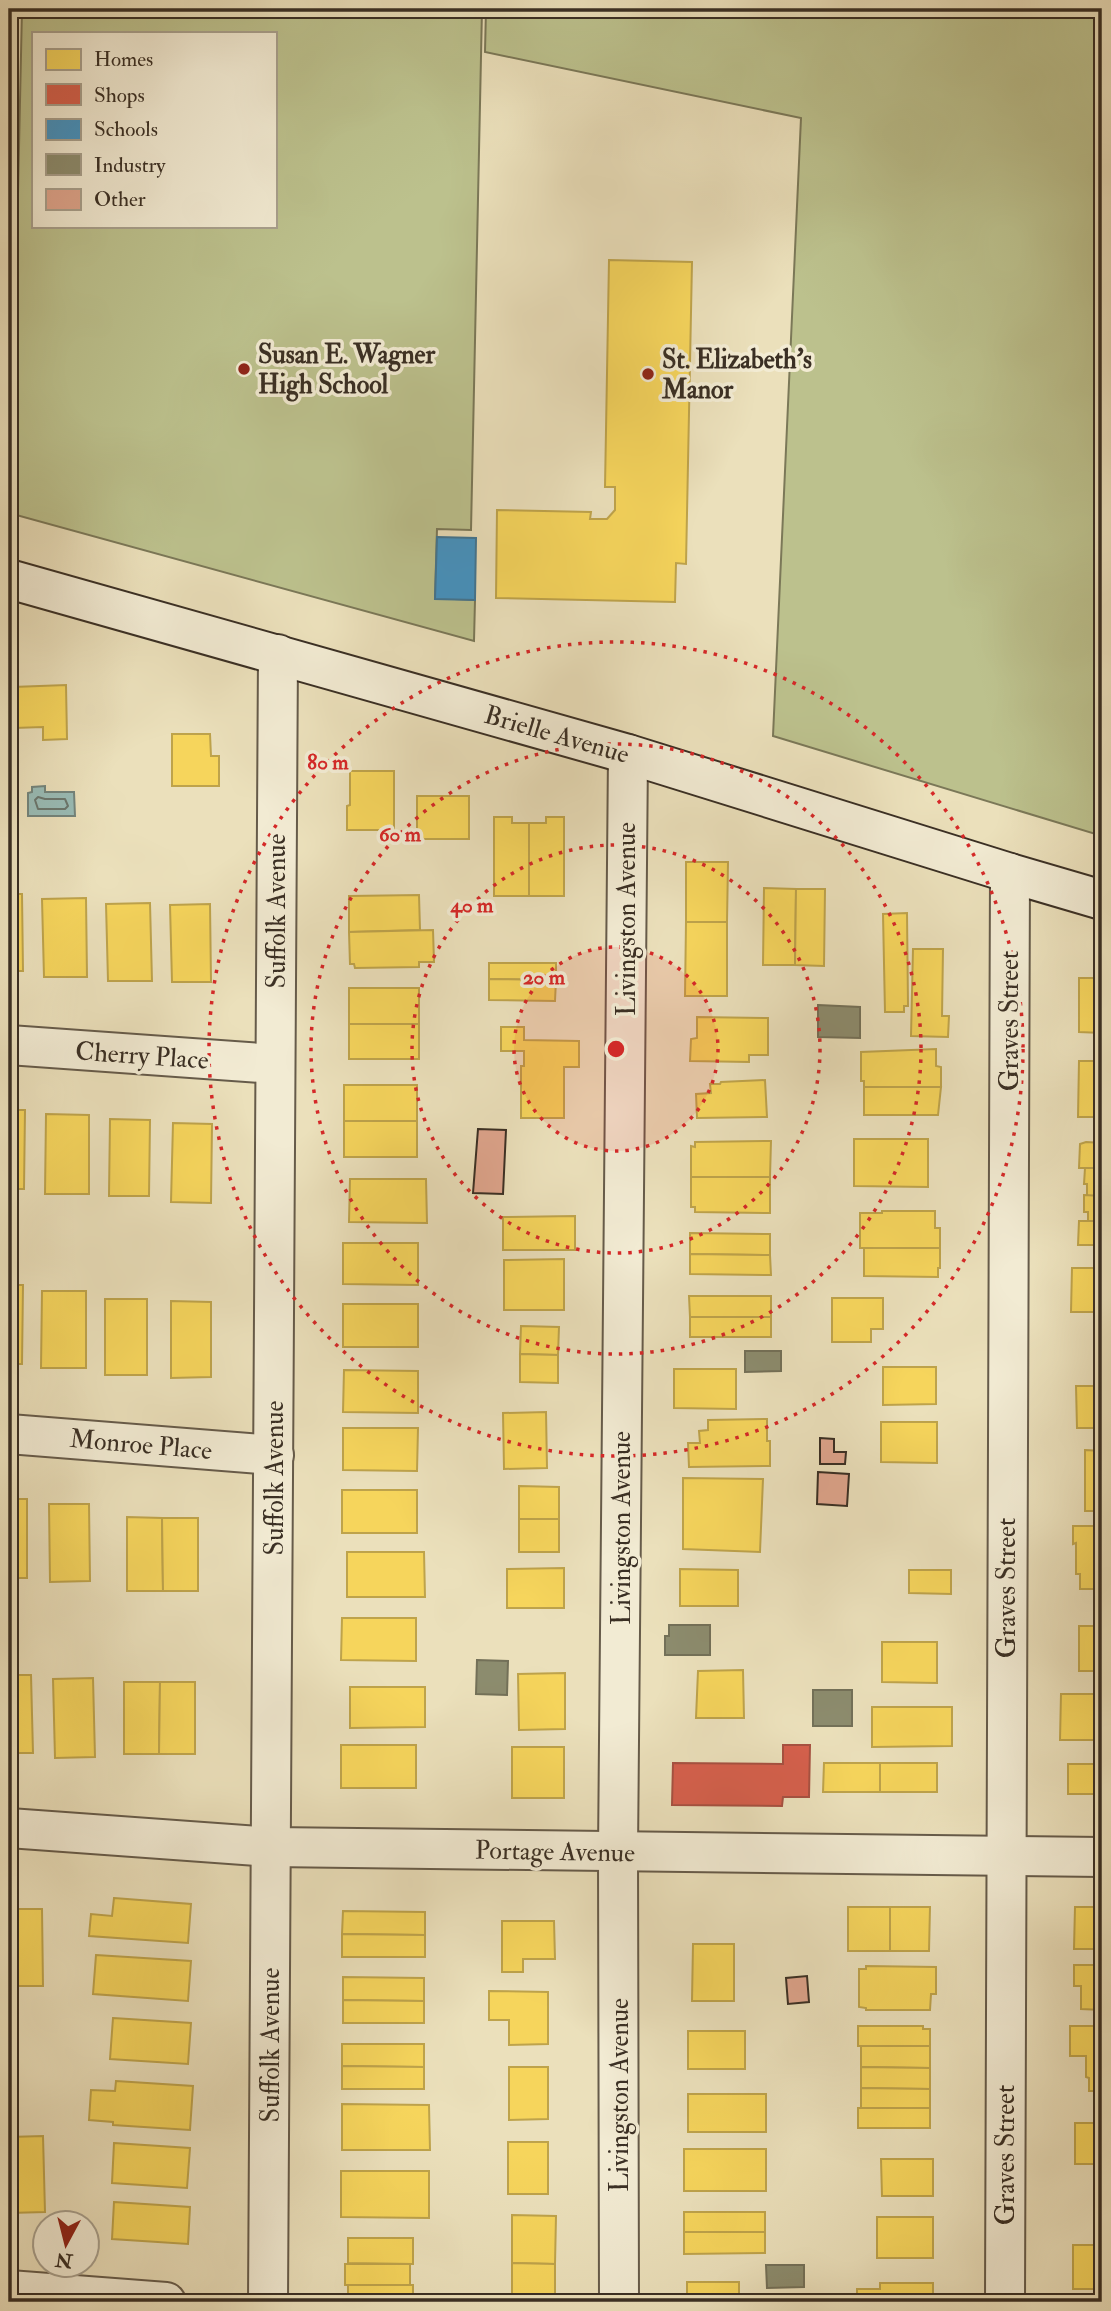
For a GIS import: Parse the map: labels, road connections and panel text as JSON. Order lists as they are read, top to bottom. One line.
{"streets":{"street":["Brielle Avenue","Suffolk Avenue","Livingston Avenue","Graves Street","Cherry Place","Monroe Place","Portage Avenue"]},"crossings":[["Brielle Avenue","Suffolk Avenue"],["Brielle Avenue","Livingston Avenue"],["Brielle Avenue","Graves Street"],["Suffolk Avenue","Cherry Place"],["Suffolk Avenue","Monroe Place"],["Suffolk Avenue","Portage Avenue"],["Livingston Avenue","Portage Avenue"],["Graves Street","Portage Avenue"]],"places":["Susan E. Wagner High School","St. Elizabeth's Manor"],"legend":["Homes","Shops","Schools","Industry","Other"],"north":"bottom","rings":["80 m","60 m","40 m","20 m"]}
